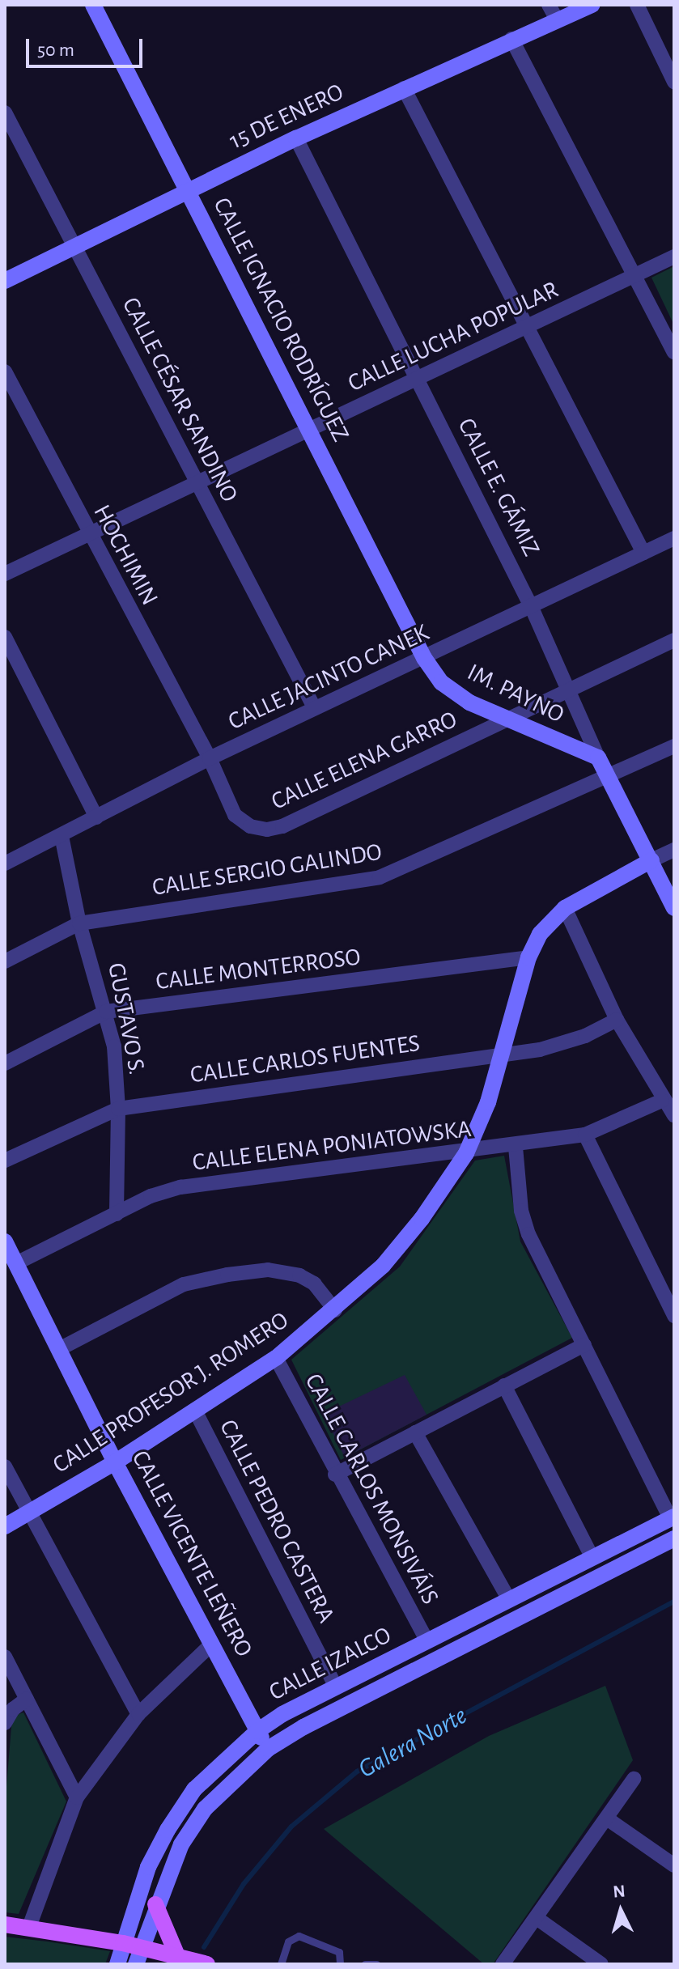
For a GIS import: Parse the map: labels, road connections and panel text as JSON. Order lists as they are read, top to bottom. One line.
{"streets":{"main road":["15 DE ENERO","CALLE IGNACIO RODRÍGUEZ","CALLE E. GÁMIZ","IM. PAYNO","CALLE PROFESOR J. ROMERO","CALLE VICENTE LEÑERO","CALLE IZALCO"],"street":["CALLE LUCHA POPULAR","CALLE CÉSAR SANDINO","HOCHIMIN","CALLE JACINTO CANEK","CALLE ELENA GARRO","CALLE SERGIO GALINDO","CALLE MONTERROSO","GUSTAVO S.","CALLE CARLOS FUENTES","CALLE ELENA PONIATOWSKA","CALLE CARLOS MONSIVÁIS","CALLE PEDRO CASTERA"]},"crossings":[["15 DE ENERO","CALLE IGNACIO RODRÍGUEZ"],["15 DE ENERO","CALLE CÉSAR SANDINO"],["15 DE ENERO","CALLE E. GÁMIZ"],["CALLE IGNACIO RODRÍGUEZ","CALLE LUCHA POPULAR"],["CALLE IGNACIO RODRÍGUEZ","CALLE JACINTO CANEK"],["CALLE IGNACIO RODRÍGUEZ","IM. PAYNO"],["CALLE LUCHA POPULAR","CALLE CÉSAR SANDINO"],["CALLE LUCHA POPULAR","CALLE E. GÁMIZ"],["CALLE LUCHA POPULAR","HOCHIMIN"],["CALLE CÉSAR SANDINO","CALLE JACINTO CANEK"],["CALLE E. GÁMIZ","CALLE JACINTO CANEK"],["CALLE E. GÁMIZ","IM. PAYNO"],["CALLE E. GÁMIZ","CALLE ELENA GARRO"],["CALLE E. GÁMIZ","CALLE SERGIO GALINDO"],["CALLE E. GÁMIZ","CALLE PROFESOR J. ROMERO"],["HOCHIMIN","CALLE JACINTO CANEK"],["HOCHIMIN","CALLE ELENA GARRO"],["CALLE JACINTO CANEK","IM. PAYNO"],["CALLE JACINTO CANEK","CALLE ELENA GARRO"],["CALLE JACINTO CANEK","GUSTAVO S."],["IM. PAYNO","CALLE ELENA GARRO"],["CALLE SERGIO GALINDO","GUSTAVO S."],["CALLE MONTERROSO","GUSTAVO S."],["CALLE MONTERROSO","CALLE PROFESOR J. ROMERO"],["GUSTAVO S.","CALLE CARLOS FUENTES"],["GUSTAVO S.","CALLE ELENA PONIATOWSKA"],["CALLE CARLOS FUENTES","CALLE PROFESOR J. ROMERO"],["CALLE ELENA PONIATOWSKA","CALLE PROFESOR J. ROMERO"],["CALLE ELENA PONIATOWSKA","CALLE VICENTE LEÑERO"],["CALLE PROFESOR J. ROMERO","CALLE CARLOS MONSIVÁIS"],["CALLE PROFESOR J. ROMERO","CALLE PEDRO CASTERA"],["CALLE PROFESOR J. ROMERO","CALLE VICENTE LEÑERO"],["CALLE CARLOS MONSIVÁIS","CALLE IZALCO"],["CALLE PEDRO CASTERA","CALLE IZALCO"],["CALLE VICENTE LEÑERO","CALLE IZALCO"]],"water":["Galera Norte"],"scale_bar":"50 m","north":"top"}
